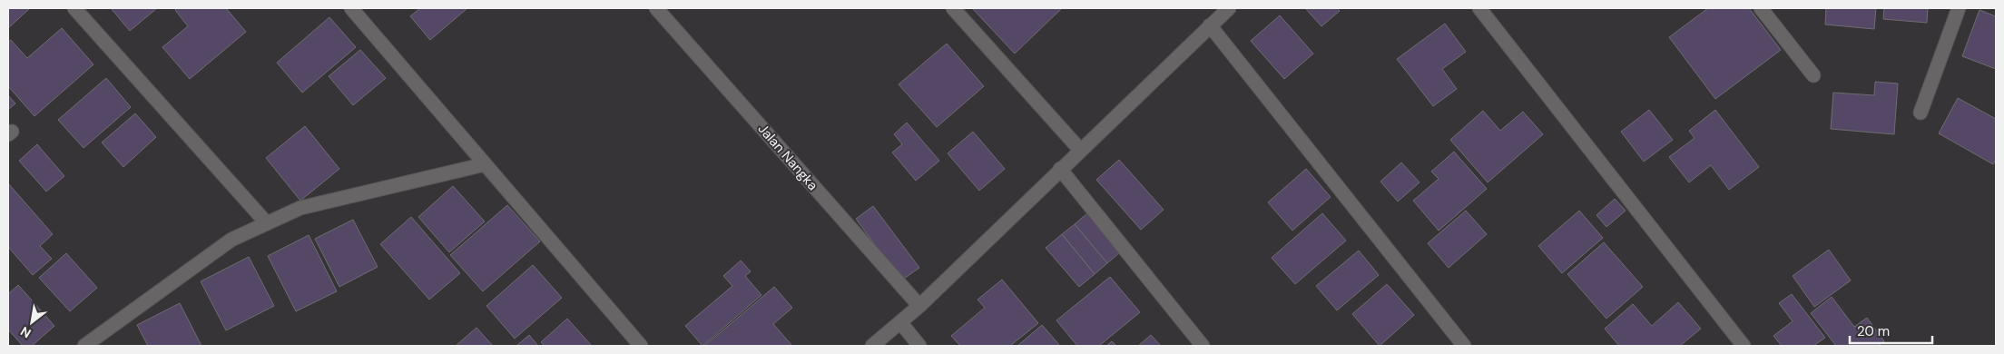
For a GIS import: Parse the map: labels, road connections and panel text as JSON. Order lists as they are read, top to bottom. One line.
{"streets":{"street":["Jalan Nangka"]},"scale_bar":"20 m","north":"bottom left"}
